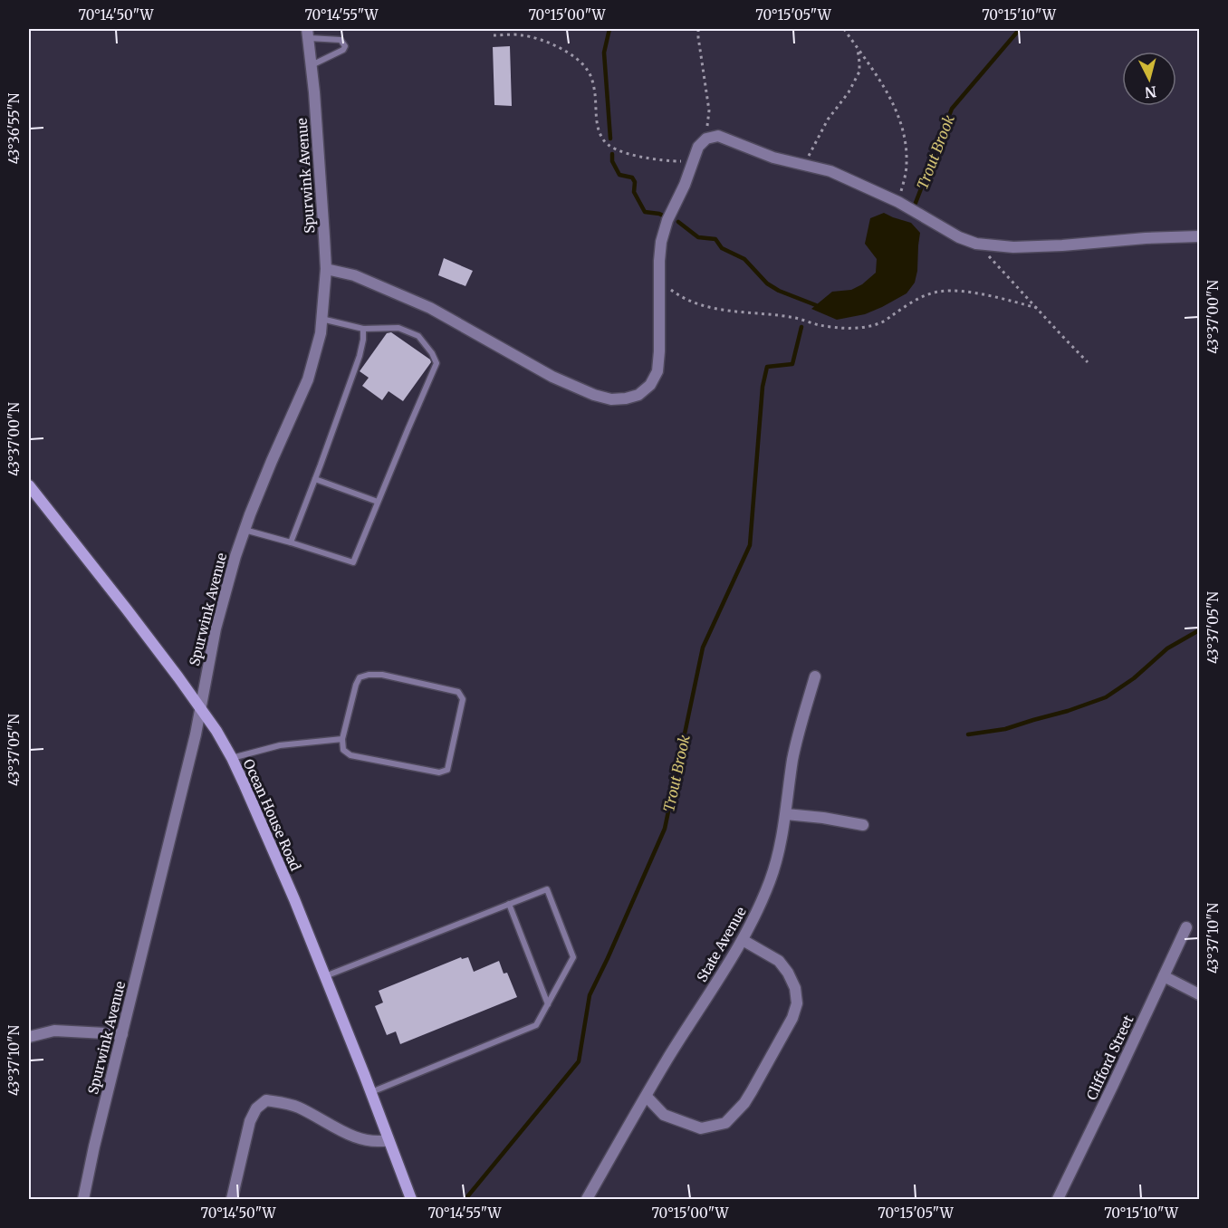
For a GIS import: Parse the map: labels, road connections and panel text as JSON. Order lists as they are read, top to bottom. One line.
{"streets":{"main road":["Ocean House Road"],"street":["Spurwink Avenue","State Avenue","Clifford Street"]},"crossings":[["Spurwink Avenue","Ocean House Road"]],"water":["Trout Brook"],"north":"bottom","coordinates":["70°14'50\"W","70°14'55\"W","70°15'00\"W","70°15'05\"W","70°15'10\"W","43°36'55\"N","43°37'00\"N","43°37'05\"N","43°37'10\"N"]}
